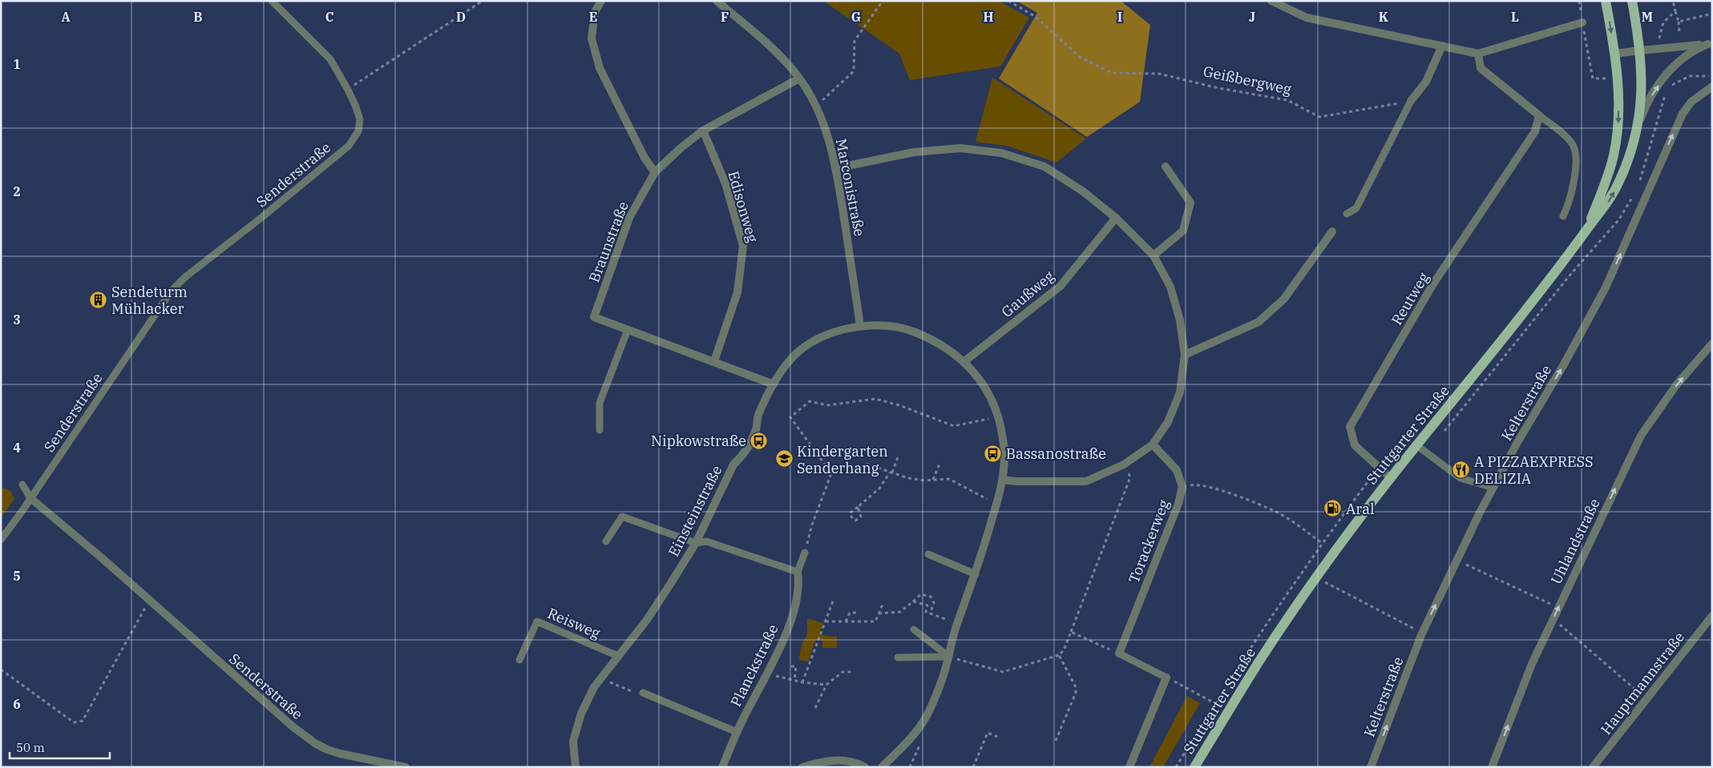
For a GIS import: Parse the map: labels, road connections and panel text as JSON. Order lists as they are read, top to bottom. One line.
{"streets":{"main road":["Stuttgarter Straße"],"street":["Senderstraße","Marconistraße","Edisonweg","Braunstraße","Gaußweg","Reutweg","Kelterstraße","Einsteinstraße","Torackerweg","Uhlandstraße","Planckstraße","Hauptmannstraße"],"lane":["Reisweg"],"path":["Geißbergweg"]},"crossings":[["Marconistraße","Braunstraße"],["Marconistraße","Einsteinstraße"],["Edisonweg","Braunstraße"],["Gaußweg","Einsteinstraße"],["Reutweg","Stuttgarter Straße"],["Einsteinstraße","Reisweg"]],"one_way":["Kelterstraße","Uhlandstraße"],"places":{"building":["Sendeturm Mühlacker"],"bus stop":["Nipkowstraße","Bassanostraße"],"school or university":["Kindergarten Senderhang"],"restaurant":["A PIZZAEXPRESS DELIZIA"],"fuel station":["Aral"]},"scale_bar":"50 m","grid":{"columns":["A","B","C","D","E","F","G","H","I","J","K","L","M"],"rows":["1","2","3","4","5","6"]}}
